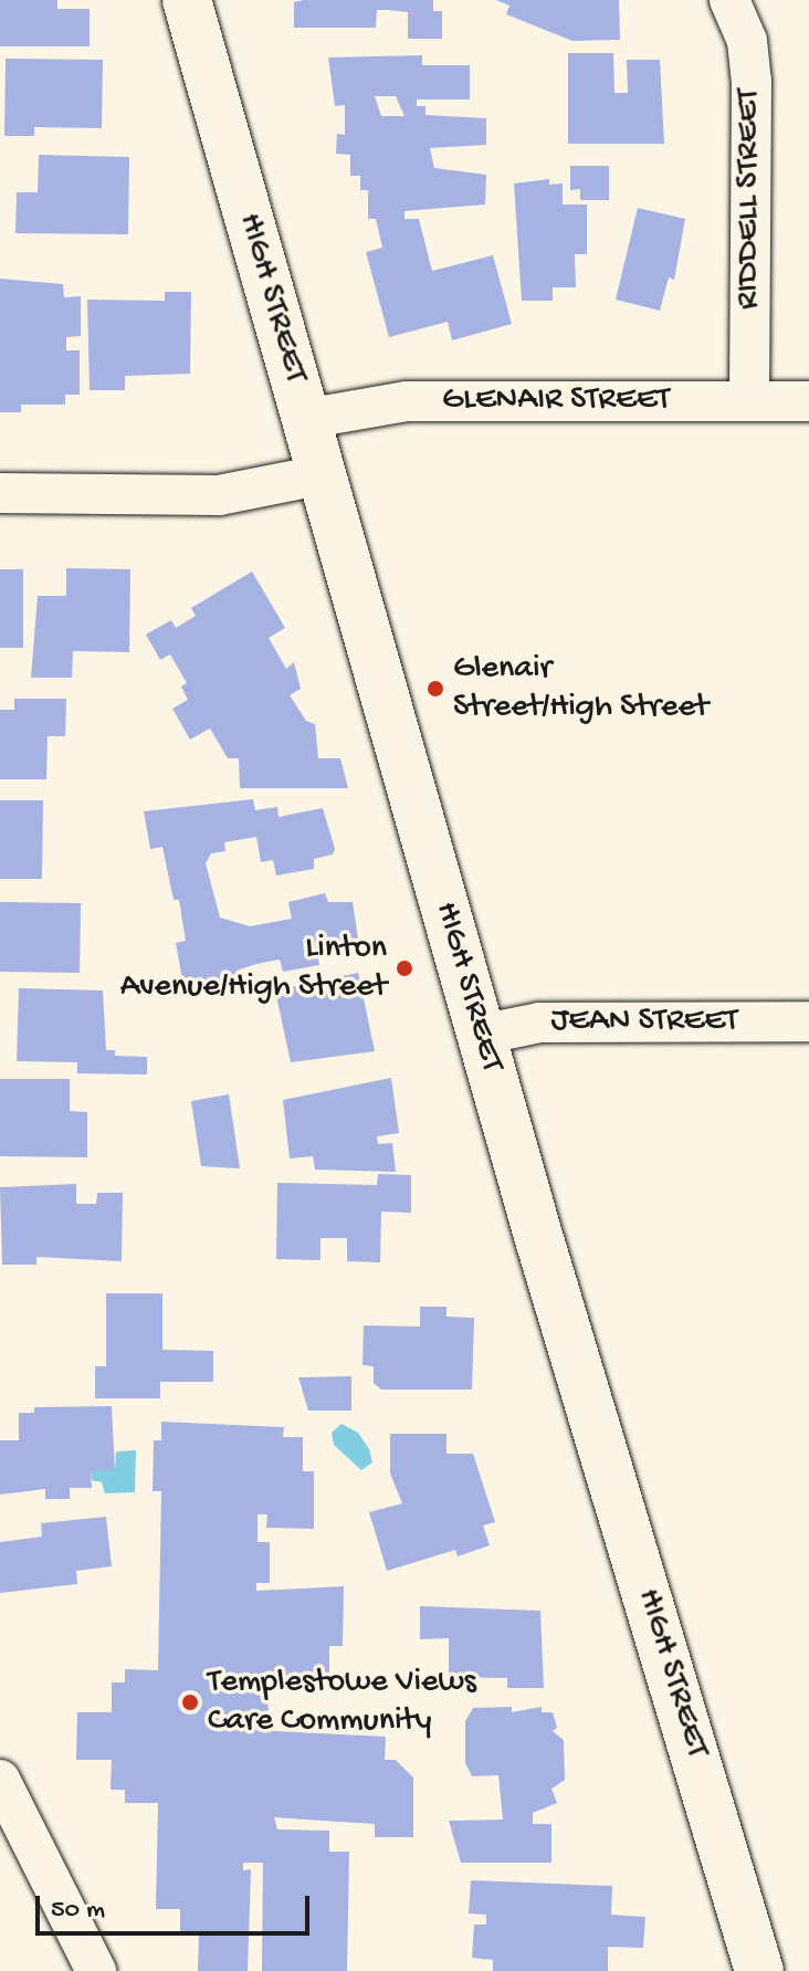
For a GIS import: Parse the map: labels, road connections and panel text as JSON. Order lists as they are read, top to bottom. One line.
{"streets":{"main road":["HIGH STREET"],"street":["RIDDELL STREET","GLENAIR STREET","JEAN STREET"]},"crossings":[["RIDDELL STREET","GLENAIR STREET"],["HIGH STREET","GLENAIR STREET"],["HIGH STREET","JEAN STREET"]],"places":["Glenair Street/High Street","Linton Avenue/High Street","Templestowe Views Care Community"],"scale_bar":"50 m"}
